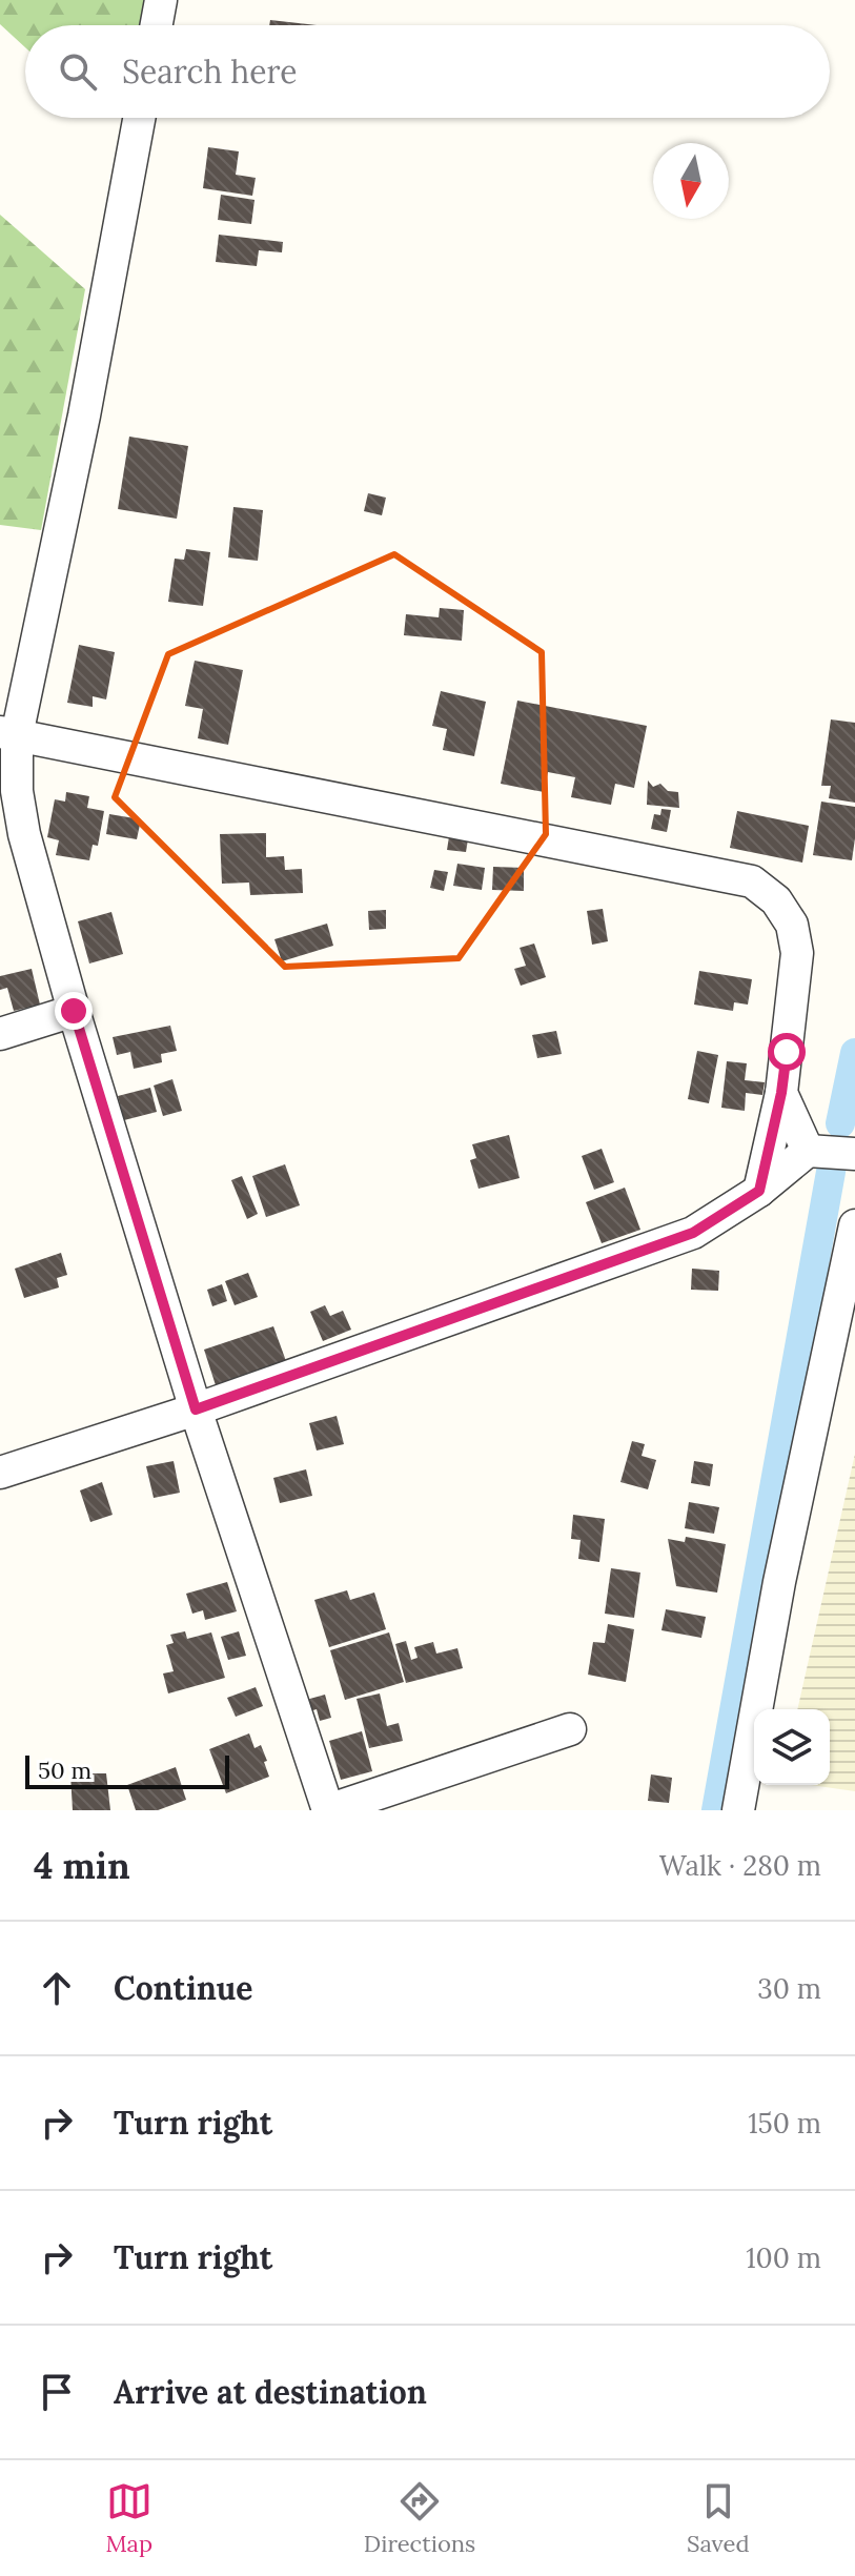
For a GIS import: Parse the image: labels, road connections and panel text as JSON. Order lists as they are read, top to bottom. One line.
{"scale_bar":"50 m","north":"bottom","page":{"search":"Search here","scale":"50 m","heading":["4 min","Walk · 280 m"],"list":[["Continue","30 m"],["Turn right","150 m"],["Turn right","100 m"],"Arrive at destination"],"nav":["Map","Directions","Saved"]}}
